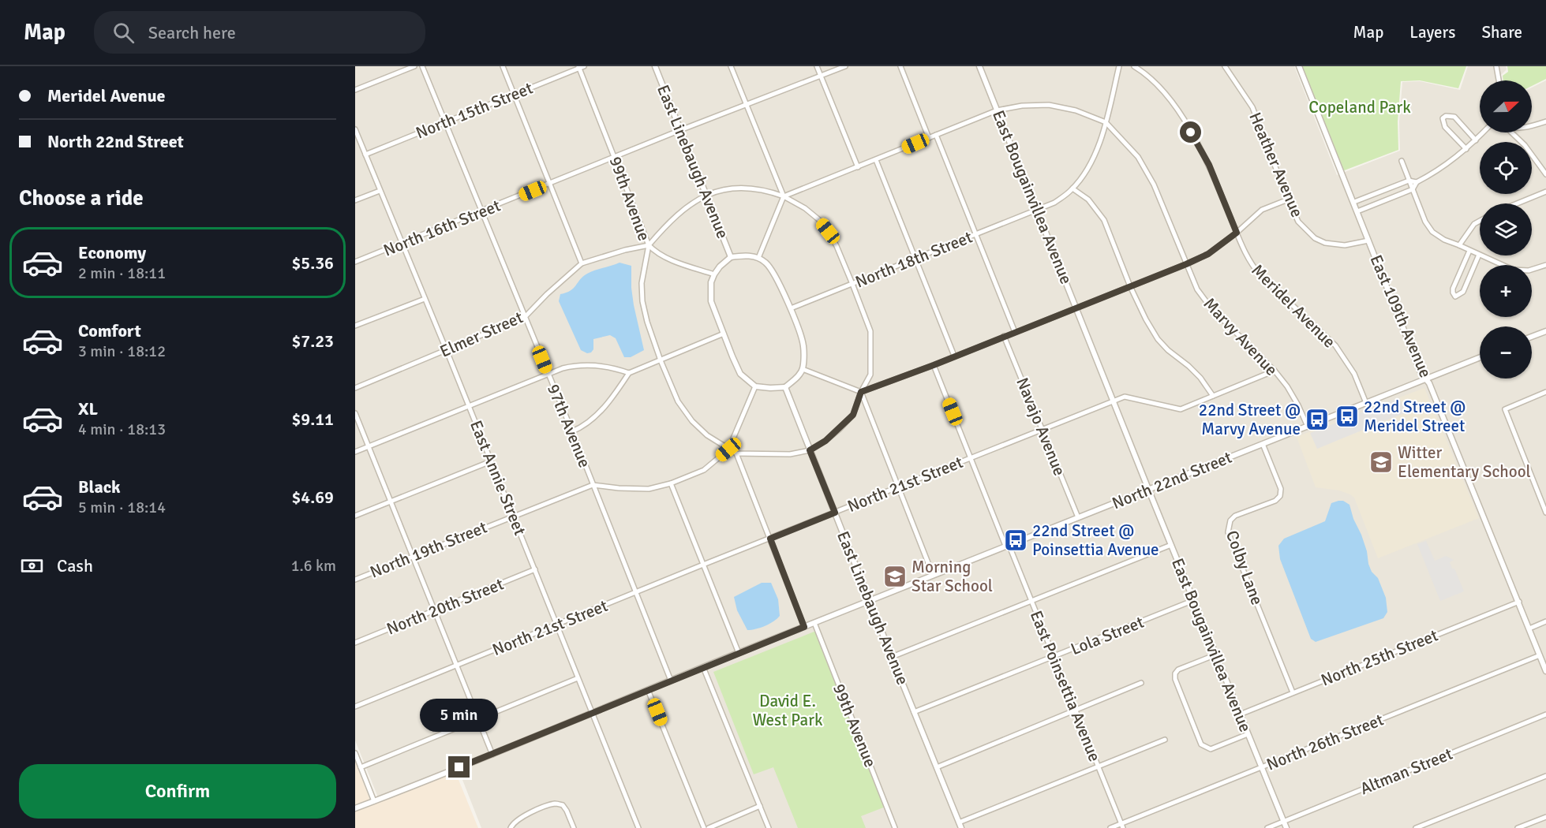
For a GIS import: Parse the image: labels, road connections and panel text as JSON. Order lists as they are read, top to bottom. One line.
{"streets":{"street":["North 15th Street","East Linebaugh Avenue","Heather Avenue","East Bougainvillea Avenue","99th Avenue","North 16th Street","North 18th Street","Meridel Avenue","East 109th Avenue","Elmer Street","Marvy Avenue","97th Avenue","Navajo Avenue","East Annie Street","North 22nd Street","North 21st Street","North 19th Street","Colby Lane","North 20th Street","Lola Street","North 25th Street","East Poinsettia Avenue","North 26th Street","Altman Street"]},"crossings":[["North 15th Street","99th Avenue"],["North 15th Street","97th Avenue"],["North 15th Street","East Annie Street"],["East Linebaugh Avenue","North 16th Street"],["East Linebaugh Avenue","North 22nd Street"],["East Linebaugh Avenue","North 21st Street"],["East Linebaugh Avenue","Lola Street"],["Heather Avenue","East 109th Avenue"],["East Bougainvillea Avenue","North 18th Street"],["East Bougainvillea Avenue","Marvy Avenue"],["East Bougainvillea Avenue","North 22nd Street"],["East Bougainvillea Avenue","North 21st Street"],["East Bougainvillea Avenue","Lola Street"],["East Bougainvillea Avenue","North 25th Street"],["East Bougainvillea Avenue","North 26th Street"],["East Bougainvillea Avenue","Altman Street"],["99th Avenue","North 16th Street"],["99th Avenue","Elmer Street"],["99th Avenue","North 22nd Street"],["99th Avenue","North 19th Street"],["North 16th Street","97th Avenue"],["North 16th Street","East Annie Street"],["North 18th Street","Marvy Avenue"],["Meridel Avenue","North 22nd Street"],["East 109th Avenue","North 22nd Street"],["East 109th Avenue","North 25th Street"],["East 109th Avenue","North 26th Street"],["Elmer Street","97th Avenue"],["Elmer Street","East Annie Street"],["Marvy Avenue","North 22nd Street"],["Marvy Avenue","North 21st Street"],["97th Avenue","North 22nd Street"],["97th Avenue","North 21st Street"],["97th Avenue","North 19th Street"],["Navajo Avenue","North 22nd Street"],["Navajo Avenue","North 21st Street"],["East Annie Street","North 22nd Street"],["East Annie Street","North 21st Street"],["East Annie Street","North 19th Street"],["East Annie Street","North 20th Street"],["North 22nd Street","Colby Lane"],["North 22nd Street","East Poinsettia Avenue"],["North 21st Street","East Poinsettia Avenue"],["Colby Lane","North 25th Street"],["Lola Street","East Poinsettia Avenue"],["East Poinsettia Avenue","North 26th Street"]],"parks":["Copeland Park","David E. West Park"],"places":{"bus stop":["22nd Street @ Meridel Street","22nd Street @ Marvy Avenue","22nd Street @ Poinsettia Avenue"],"school or university":["Witter Elementary School","Morning Star School"]},"north":"right","page":{"header":"Map","search":"Search here","nav":["Map","Layers","Share"],"banner":["Meridel Avenue","North 22nd Street"],"map_buttons":["+","−"],"heading":"Choose a ride","list":[{"name":"Economy","note":"2 min · 18:11","value":"$5.36"},{"name":"Comfort","note":"3 min · 18:12","value":"$7.23"},{"name":"XL","note":"4 min · 18:13","value":"$9.11"},{"name":"Black","note":"5 min · 18:14","value":"$4.69"}],"pay":["Cash","1.6 km"],"bubble":"5 min","buttons":"Confirm"}}
